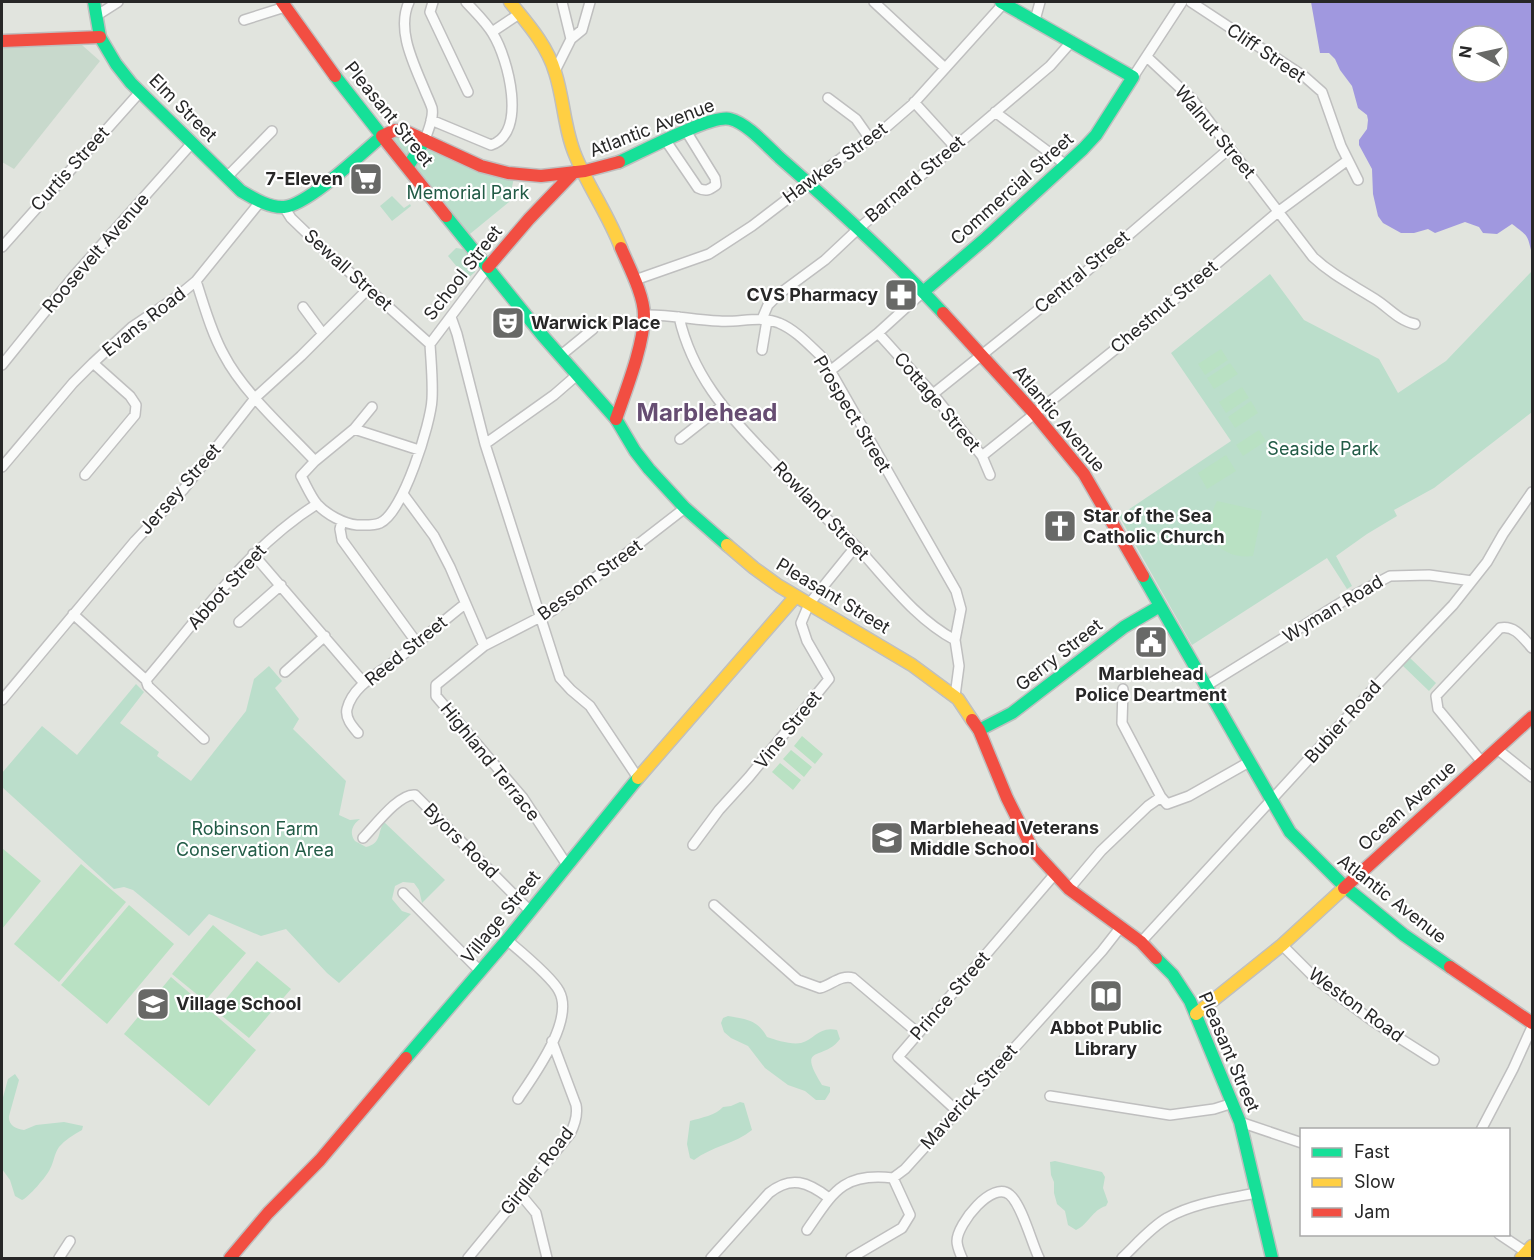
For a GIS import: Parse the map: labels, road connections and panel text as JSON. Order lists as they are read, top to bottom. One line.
{"streets":{"main road":["Elm Street","Pleasant Street","Atlantic Avenue","Commercial Street","School Street","Gerry Street","Ocean Avenue","Village Street"],"street":["Cliff Street","Walnut Street","Hawkes Street","Curtis Street","Barnard Street","Roosevelt Avenue","Sewall Street","Central Street","Chestnut Street","Evans Road","Cottage Street","Prospect Street","Jersey Street","Rowland Street","Bessom Street","Abbot Street","Wyman Road","Reed Street","Bubier Road","Vine Street","Highland Terrace","Byors Road","Prince Street","Weston Road","Maverick Street","Girdler Road"]},"crossings":[["Cliff Street","Chestnut Street"],["Elm Street","Curtis Street"],["Elm Street","Roosevelt Avenue"],["Elm Street","Sewall Street"],["Elm Street","Evans Road"],["Pleasant Street","Atlantic Avenue"],["Pleasant Street","School Street"],["Pleasant Street","Bessom Street"],["Pleasant Street","Gerry Street"],["Pleasant Street","Bubier Road"],["Pleasant Street","Vine Street"],["Pleasant Street","Ocean Avenue"],["Pleasant Street","Village Street"],["Pleasant Street","Prince Street"],["Pleasant Street","Maverick Street"],["Atlantic Avenue","Hawkes Street"],["Atlantic Avenue","Barnard Street"],["Atlantic Avenue","Commercial Street"],["Atlantic Avenue","Central Street"],["Atlantic Avenue","School Street"],["Atlantic Avenue","Chestnut Street"],["Atlantic Avenue","Wyman Road"],["Atlantic Avenue","Gerry Street"],["Atlantic Avenue","Bubier Road"],["Atlantic Avenue","Ocean Avenue"],["Walnut Street","Commercial Street"],["Walnut Street","Central Street"],["Walnut Street","Chestnut Street"],["Barnard Street","Prospect Street"],["Commercial Street","Cottage Street"],["Commercial Street","Prospect Street"],["Sewall Street","School Street"],["Sewall Street","Jersey Street"],["Central Street","Cottage Street"],["Chestnut Street","Cottage Street"],["Prospect Street","Rowland Street"],["Bessom Street","Highland Terrace"],["Wyman Road","Bubier Road"],["Highland Terrace","Village Street"],["Ocean Avenue","Weston Road"],["Byors Road","Village Street"],["Prince Street","Maverick Street"]],"districts":["Marblehead"],"parks":["Memorial Park","Seaside Park","Robinson Farm Conservation Area"],"places":{"supermarket":["7-Eleven"],"pharmacy":["CVS Pharmacy"],"theatre":["Warwick Place"],"church":["Star of the Sea Catholic Church"],"public building":["Marblehead Police Deartment"],"school or university":["Marblehead Veterans Middle School","Village School"],"library":["Abbot Public Library"]},"legend":["Fast","Slow","Jam"],"north":"left"}
